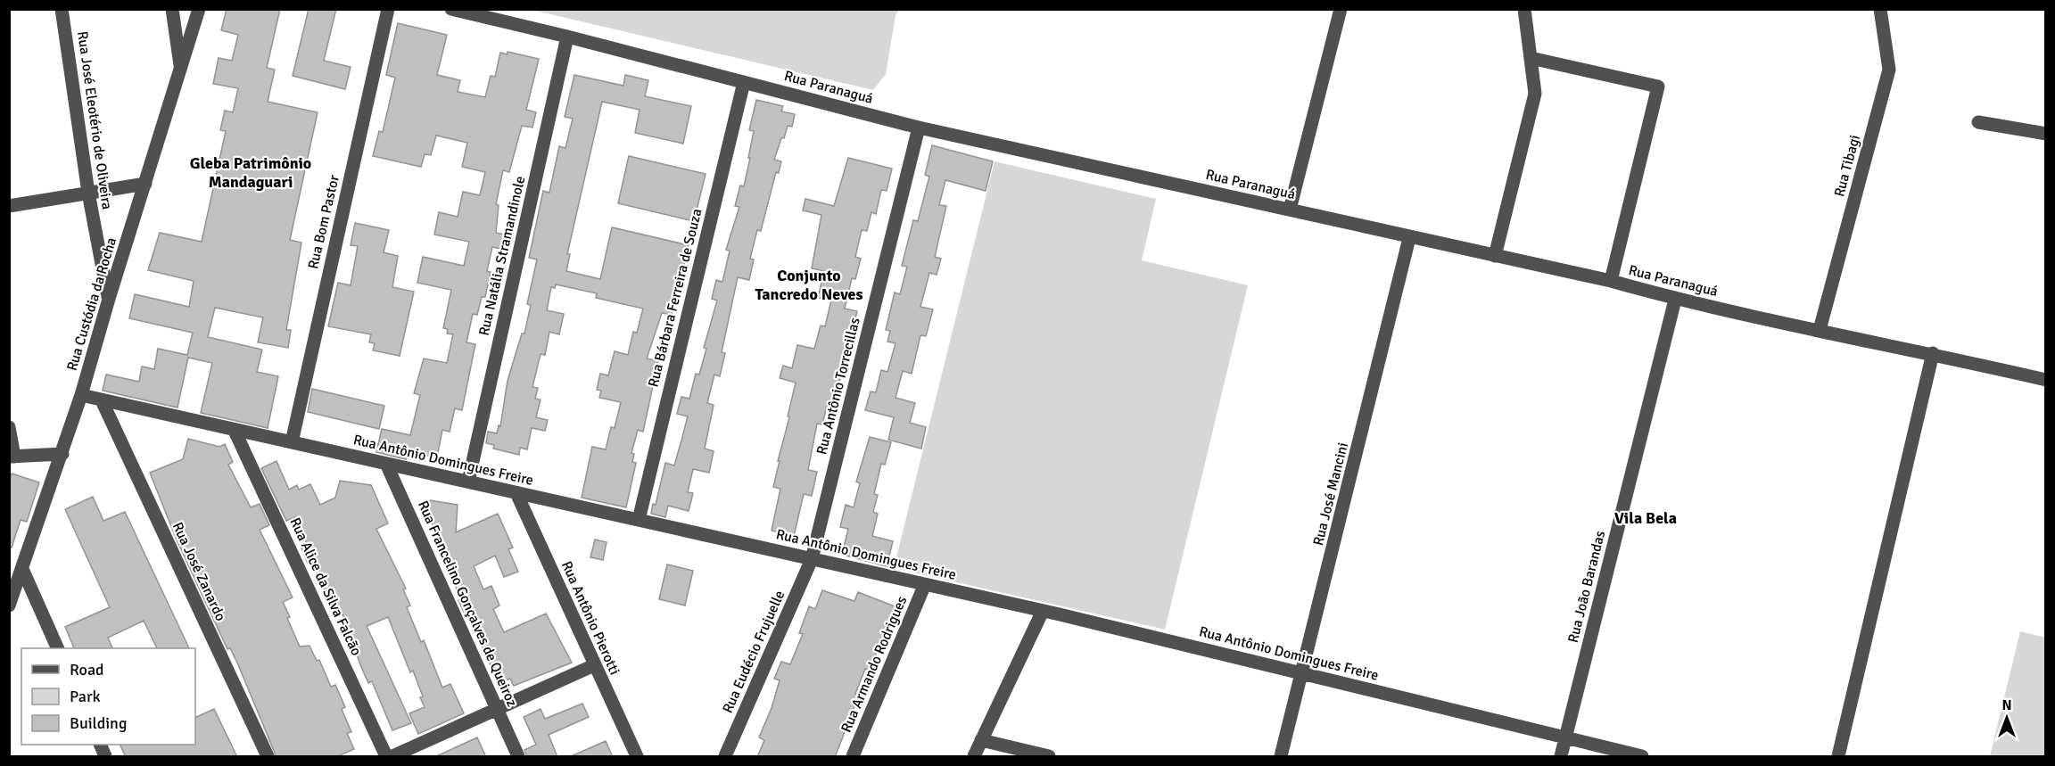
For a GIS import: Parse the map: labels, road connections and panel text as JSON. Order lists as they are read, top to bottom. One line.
{"streets":{"street":["Rua Paranaguá","Rua José Eleotério de Oliveira","Rua Tibagi","Rua Bom Pastor","Rua Natália Stramandinole","Rua Bárbara Ferreira de Souza","Rua Custódia da Rocha","Rua Antônio Torrecillas","Rua Antônio Domingues Freire","Rua José Mancini","Rua José Zanardo","Rua Alice da Silva Falcão","Rua João Barandas","Rua Francelino Gonçalves de Queiroz","Rua Antônio Pierotti","Rua Eudécio Frujuelle","Rua Armando Rodrigues"]},"crossings":[["Rua Paranaguá","Rua Tibagi"],["Rua Paranaguá","Rua Natália Stramandinole"],["Rua Paranaguá","Rua Bárbara Ferreira de Souza"],["Rua Paranaguá","Rua Antônio Torrecillas"],["Rua Paranaguá","Rua José Mancini"],["Rua Paranaguá","Rua João Barandas"],["Rua José Eleotério de Oliveira","Rua Custódia da Rocha"],["Rua Bom Pastor","Rua Antônio Domingues Freire"],["Rua Natália Stramandinole","Rua Antônio Domingues Freire"],["Rua Bárbara Ferreira de Souza","Rua Antônio Domingues Freire"],["Rua Custódia da Rocha","Rua Antônio Domingues Freire"],["Rua Antônio Torrecillas","Rua Antônio Domingues Freire"],["Rua Antônio Torrecillas","Rua Eudécio Frujuelle"],["Rua Antônio Domingues Freire","Rua José Mancini"],["Rua Antônio Domingues Freire","Rua José Zanardo"],["Rua Antônio Domingues Freire","Rua Alice da Silva Falcão"],["Rua Antônio Domingues Freire","Rua João Barandas"],["Rua Antônio Domingues Freire","Rua Francelino Gonçalves de Queiroz"],["Rua Antônio Domingues Freire","Rua Antônio Pierotti"],["Rua Antônio Domingues Freire","Rua Eudécio Frujuelle"],["Rua Antônio Domingues Freire","Rua Armando Rodrigues"]],"districts":["Gleba Patrimônio Mandaguari","Conjunto Tancredo Neves","Vila Bela"],"legend":["Road","Park","Building"],"north":"top"}
